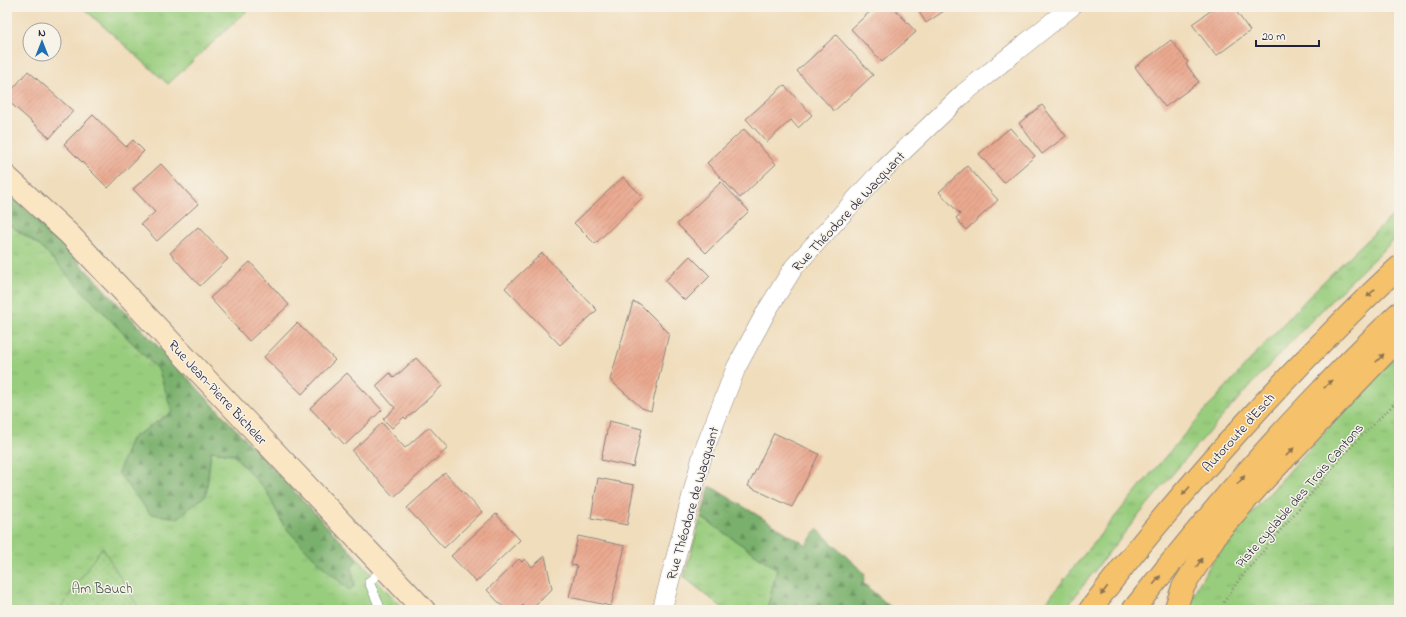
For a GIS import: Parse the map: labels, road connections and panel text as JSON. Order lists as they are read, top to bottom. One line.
{"streets":{"highway":["Autoroute d'Esch"],"main road":["Rue Jean-Pierre Bicheler"],"street":["Rue Théodore de Wacquant"],"path":["Piste cyclable des Trois Cantons"]},"parks":["Am Bauch"],"scale_bar":"20 m","north":"top"}
